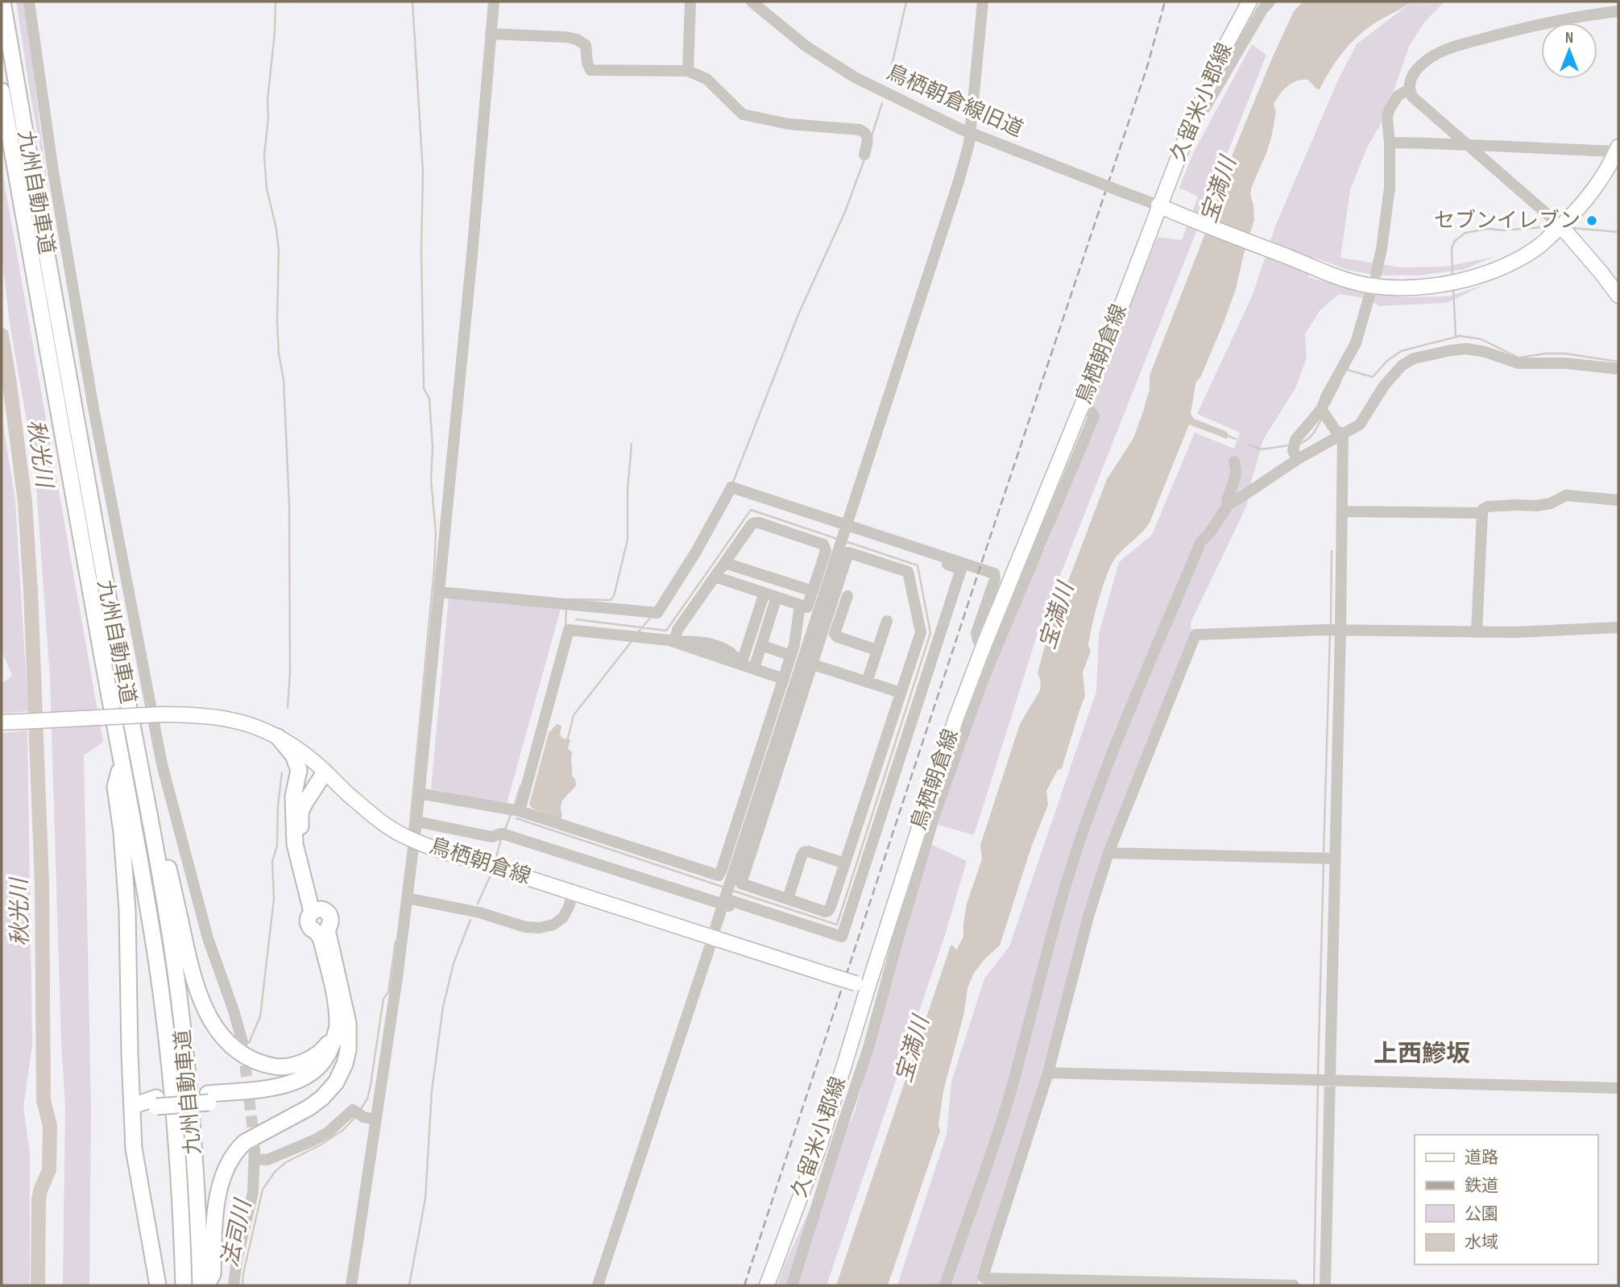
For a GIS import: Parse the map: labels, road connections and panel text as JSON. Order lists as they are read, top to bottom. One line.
{"streets":{"highway":["九州自動車道"],"main road":["久留米小郡線","鳥栖朝倉線"],"street":["鳥栖朝倉線旧道"]},"crossings":[["鳥栖朝倉線旧道","久留米小郡線"],["鳥栖朝倉線旧道","鳥栖朝倉線"],["久留米小郡線","鳥栖朝倉線"]],"districts":["上西鰺坂"],"water":["宝満川","秋光川","法司川"],"places":["セブンイレブン"],"legend":["道路","鉄道","公園","水域"],"north":"top"}
